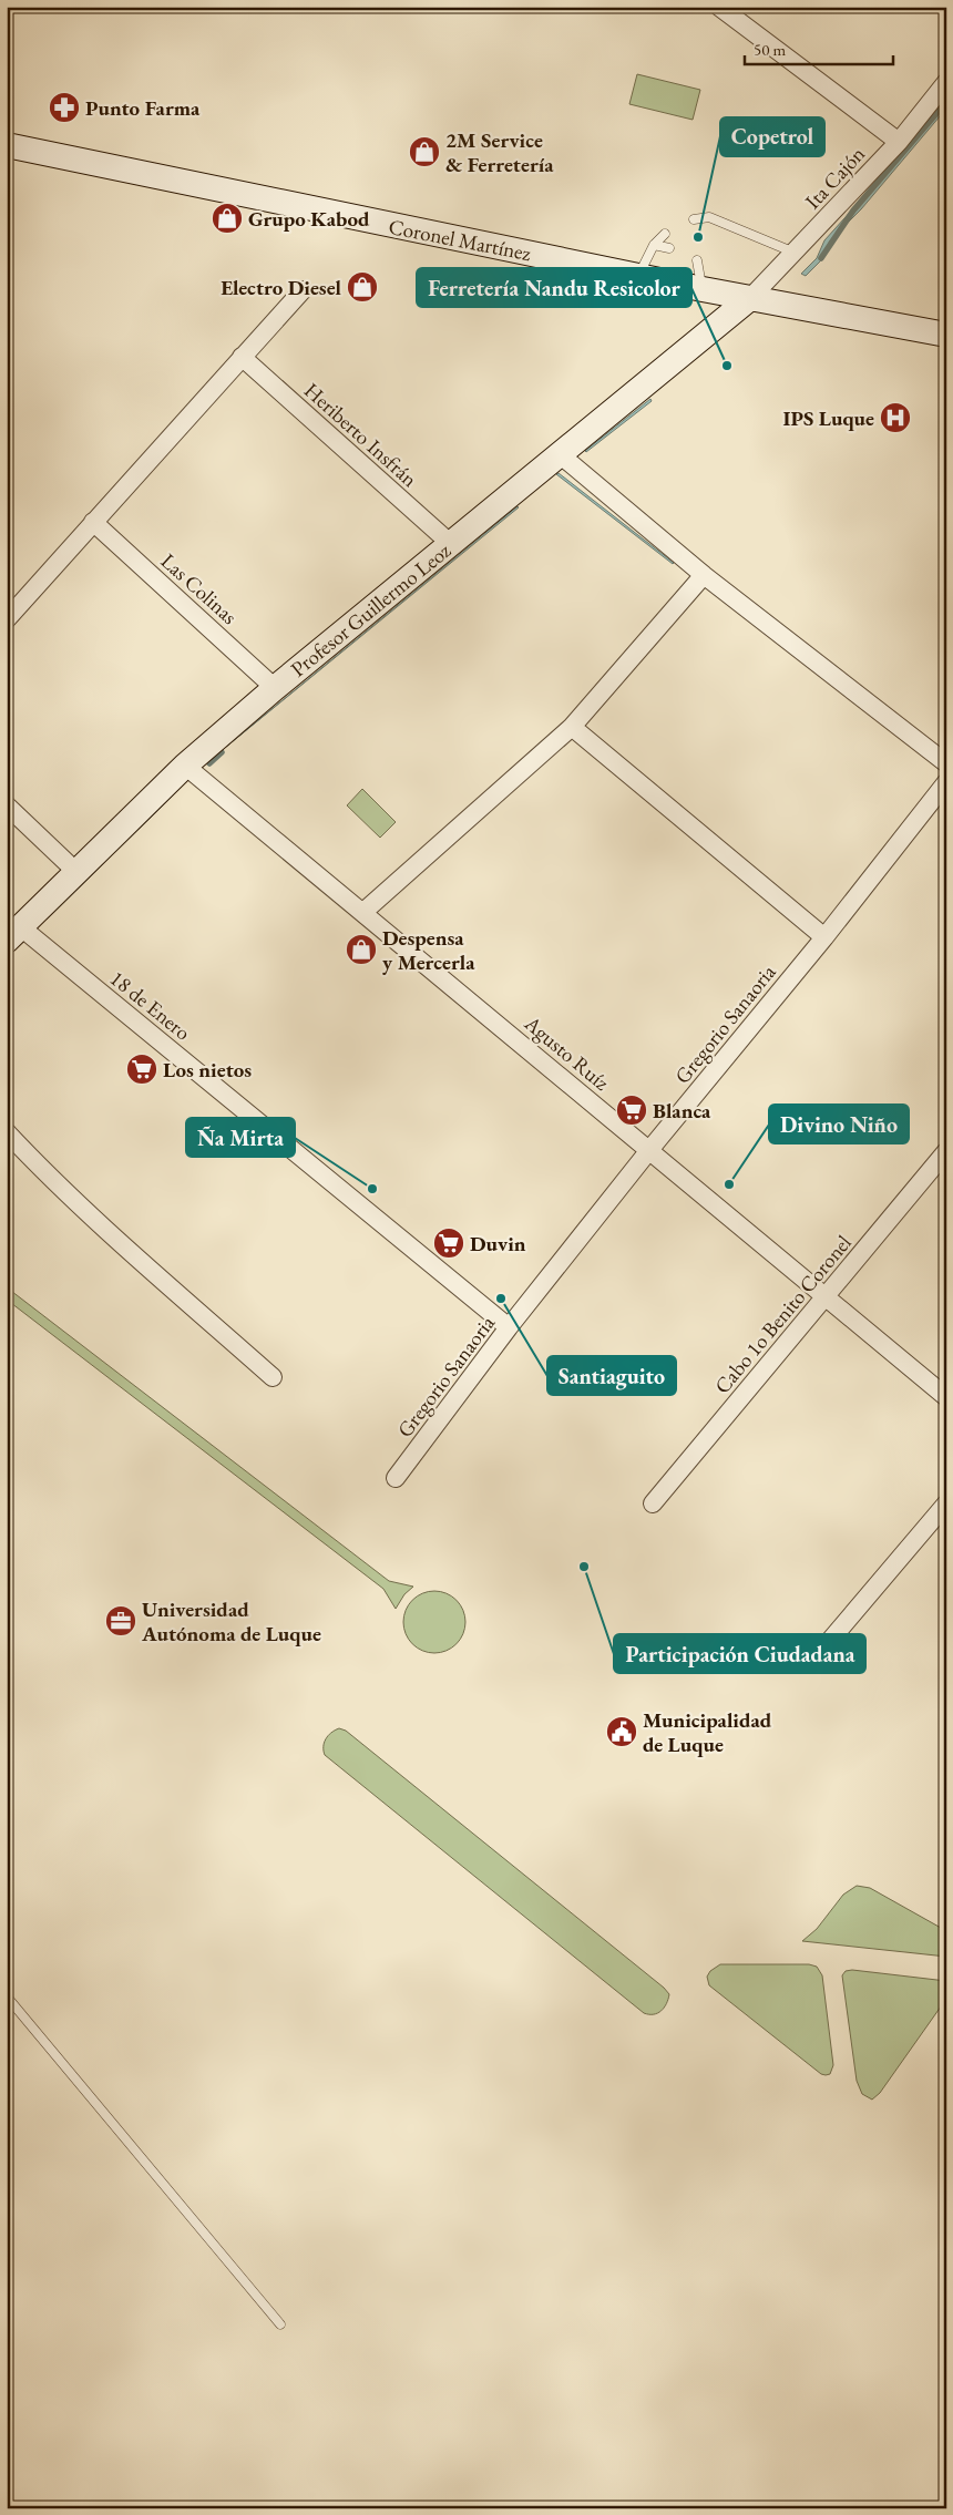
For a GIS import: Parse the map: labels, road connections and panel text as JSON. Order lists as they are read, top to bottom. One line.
{"streets":{"street":["Ita Cajón","Coronel Martínez","Heriberto Insfrán","Las Colinas","Profesor Guillermo Leoz","18 de Enero","Gregorio Sanaoria","Agusto Ruíz","Cabo 1o Benito Coronel"]},"crossings":[["Ita Cajón","Coronel Martínez"],["Ita Cajón","Profesor Guillermo Leoz"],["Coronel Martínez","Profesor Guillermo Leoz"],["Heriberto Insfrán","Profesor Guillermo Leoz"],["Las Colinas","Profesor Guillermo Leoz"],["Profesor Guillermo Leoz","18 de Enero"],["Profesor Guillermo Leoz","Agusto Ruíz"],["18 de Enero","Gregorio Sanaoria"],["Gregorio Sanaoria","Agusto Ruíz"],["Agusto Ruíz","Cabo 1o Benito Coronel"]],"places":{"pharmacy":["Punto Farma"],"shop":["2M Service & Ferretería","Grupo Kabod","Electro Diesel","Despensa y Mercerla"],"other":["Copetrol","Ferretería Nandu Resicolor","Divino Niño","Ña Mirta","Santiaguito","Participación Ciudadana"],"hospital":["IPS Luque"],"supermarket":["Los nietos","Blanca","Duvin"],"office":["Universidad Autónoma de Luque"],"public building":["Municipalidad de Luque"]},"scale_bar":"50 m"}
